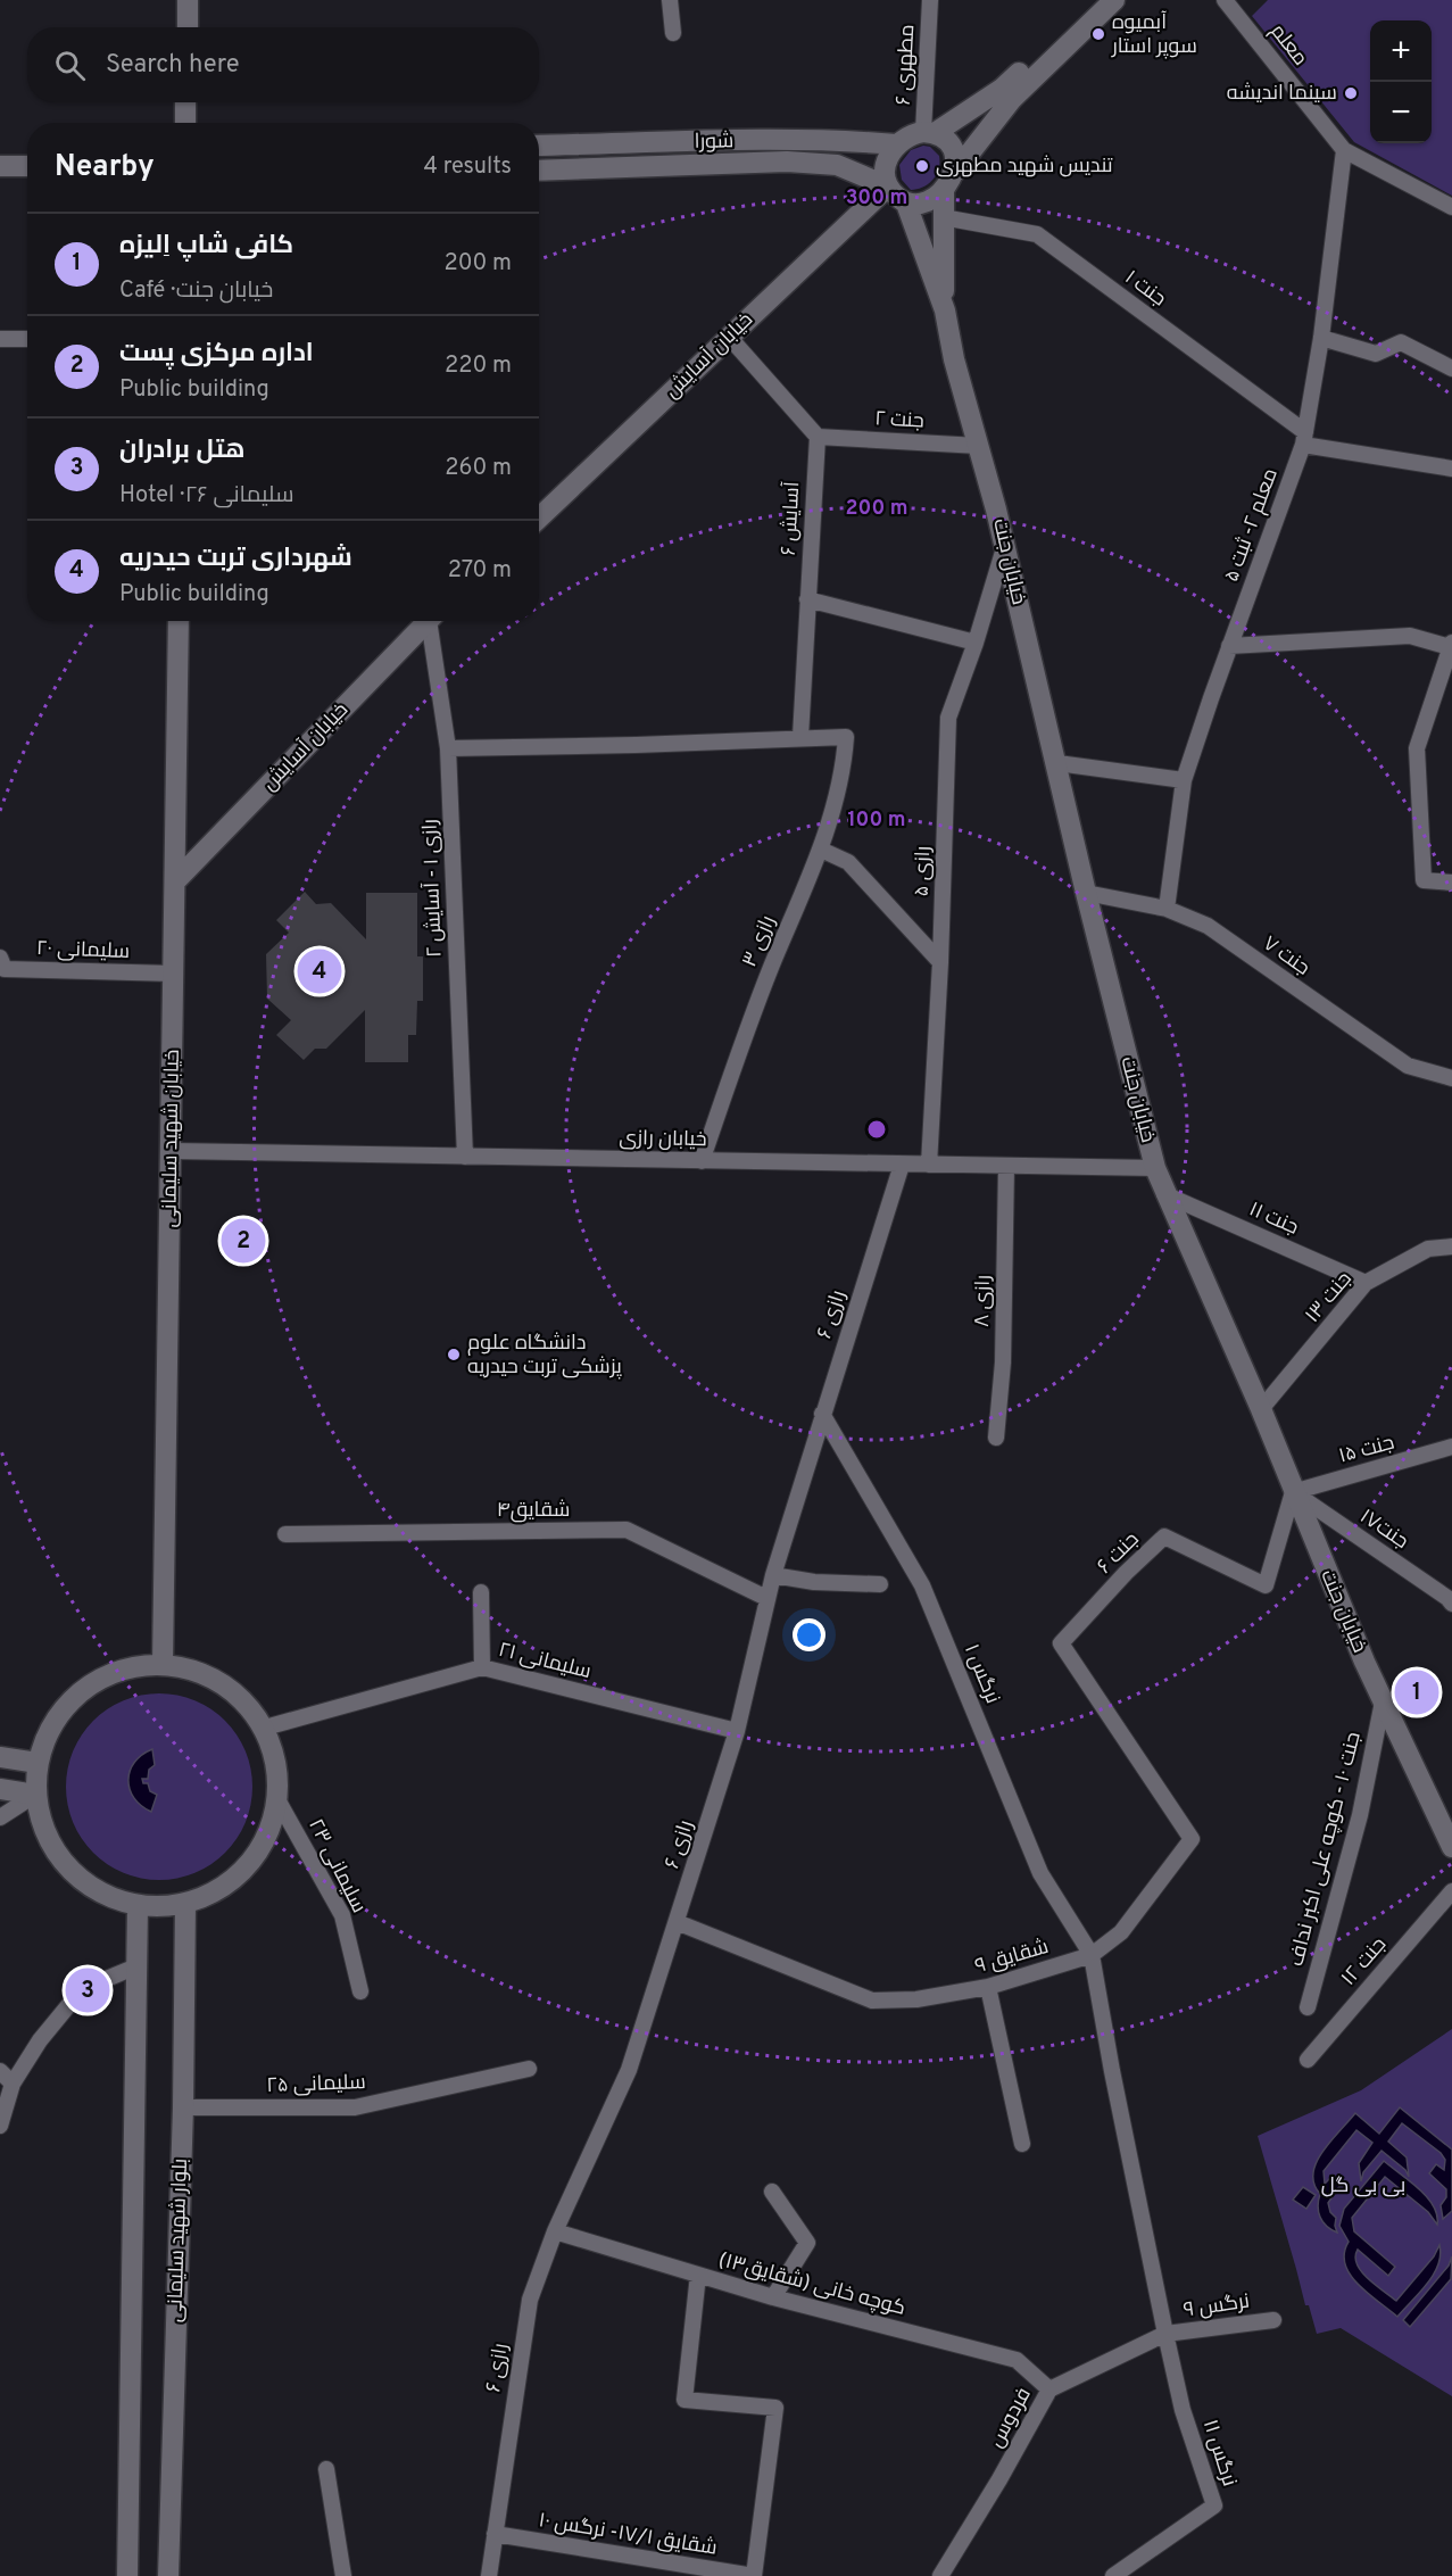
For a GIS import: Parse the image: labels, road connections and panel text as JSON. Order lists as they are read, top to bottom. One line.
{"streets":{"street":["معلم","مطهری ۶","شورا","جنت ۱","خیابان آسایش","جنت ۲","آسایش ۶","معلم ۲- ثبت ۵","خیابان جنت","رازی ۵","رازی ۱ - آسایش ۲","رازی ۳","سلیمانی ۲۰","جنت ۷","خیابان شهید سلیمانی","خیابان رازی","جنت ۱۱","جنت ۱۳","رازی ۸","رازی ۶","جنت ۱۵","شقایق۴","جنت۱۷","جنت ۶","سلیمانی ۲۱","نرگس ۱","جنت ۱۰ - کوچه علی اکبر نداف","سلیمانی ۲۳","شقایق ۹","جنت ۱۲","سلیمانی ۲۵","بلوار شهید سلیمانی","کوچه خانی (شقایق۱۳)","نرگس ۹","فردوس","نرگس ۱۱","شقایق ۱۷/۱- نرگس ۱۰"]},"crossings":[["معلم","معلم ۲- ثبت ۵"],["مطهری ۶","شورا"],["مطهری ۶","خیابان آسایش"],["مطهری ۶","خیابان جنت"],["شورا","خیابان آسایش"],["شورا","خیابان جنت"],["جنت ۱","معلم ۲- ثبت ۵"],["جنت ۱","خیابان جنت"],["خیابان آسایش","خیابان جنت"],["خیابان آسایش","خیابان شهید سلیمانی"],["جنت ۲","آسایش ۶"],["جنت ۲","خیابان جنت"],["آسایش ۶","رازی ۳"],["معلم ۲- ثبت ۵","جنت ۷"],["خیابان جنت","رازی ۵"],["خیابان جنت","جنت ۷"],["خیابان جنت","خیابان رازی"],["خیابان جنت","جنت ۱۱"],["خیابان جنت","جنت ۱۳"],["خیابان جنت","جنت ۱۵"],["خیابان جنت","جنت۱۷"],["خیابان جنت","جنت ۶"],["خیابان جنت","جنت ۱۰ - کوچه علی اکبر نداف"],["رازی ۵","خیابان رازی"],["رازی ۱ - آسایش ۲","خیابان رازی"],["رازی ۳","خیابان رازی"],["سلیمانی ۲۰","خیابان شهید سلیمانی"],["خیابان شهید سلیمانی","خیابان رازی"],["خیابان شهید سلیمانی","سلیمانی ۲۱"],["خیابان شهید سلیمانی","سلیمانی ۲۳"],["خیابان شهید سلیمانی","بلوار شهید سلیمانی"],["خیابان رازی","رازی ۸"],["خیابان رازی","رازی ۶"],["جنت ۱۱","جنت ۱۳"],["رازی ۶","شقایق۴"],["رازی ۶","سلیمانی ۲۱"],["رازی ۶","نرگس ۱"],["رازی ۶","شقایق ۹"],["رازی ۶","کوچه خانی (شقایق۱۳)"],["رازی ۶","شقایق ۱۷/۱- نرگس ۱۰"],["جنت ۱۵","جنت۱۷"],["جنت ۱۵","جنت ۶"],["جنت۱۷","جنت ۶"],["جنت ۶","شقایق ۹"],["سلیمانی ۲۱","سلیمانی ۲۳"],["سلیمانی ۲۱","بلوار شهید سلیمانی"],["نرگس ۱","شقایق ۹"],["سلیمانی ۲۳","بلوار شهید سلیمانی"],["سلیمانی ۲۵","بلوار شهید سلیمانی"],["کوچه خانی (شقایق۱۳)","فردوس"],["نرگس ۹","فردوس"],["نرگس ۹","نرگس ۱۱"],["فردوس","نرگس ۱۱"]],"parks":["بی بی گل"],"places":["آبمیوه سوپر استار","سینما اندیشه","تندیس شهید مطهری","دانشگاه علوم پزشکی تربت حیدریه"],"page":{"map_buttons":["+","−"],"search":"Search here","heading":["Nearby","4 results"],"list":[{"mark":"1","name":"کافی شاپ اِلیزه","note":"Café · خیابان جنت","value":"200 m"},{"mark":"2","name":"اداره مرکزی پست","note":"Public building","value":"220 m"},{"mark":"3","name":"هتل برادران","note":"Hotel · سلیمانی ۲۶","value":"260 m"},{"mark":"4","name":"شهرداری تربت حیدریه","note":"Public building","value":"270 m"}],"pins":["4","2","1","3"]},"rings":["300 m","200 m","100 m"]}
